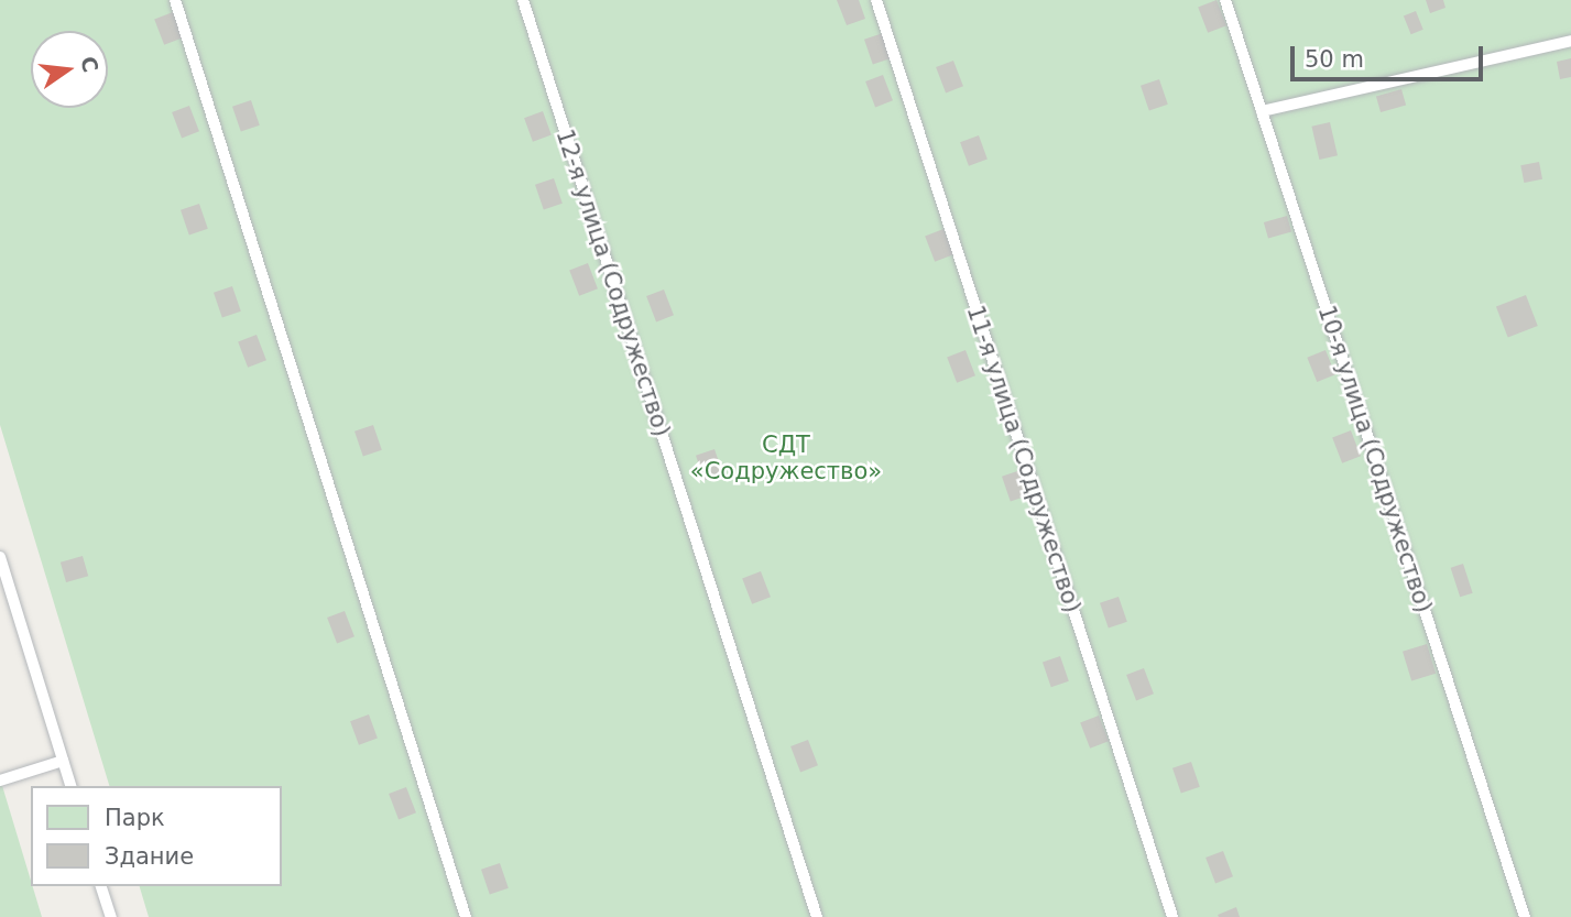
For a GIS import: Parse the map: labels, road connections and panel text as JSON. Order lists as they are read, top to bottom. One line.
{"streets":{"lane":["12-я улица (Содружество)","11-я улица (Содружество)","10-я улица (Содружество)"]},"parks":["СДТ «Содружество»"],"legend":["Парк","Здание"],"scale_bar":"50 m","north":"right"}
